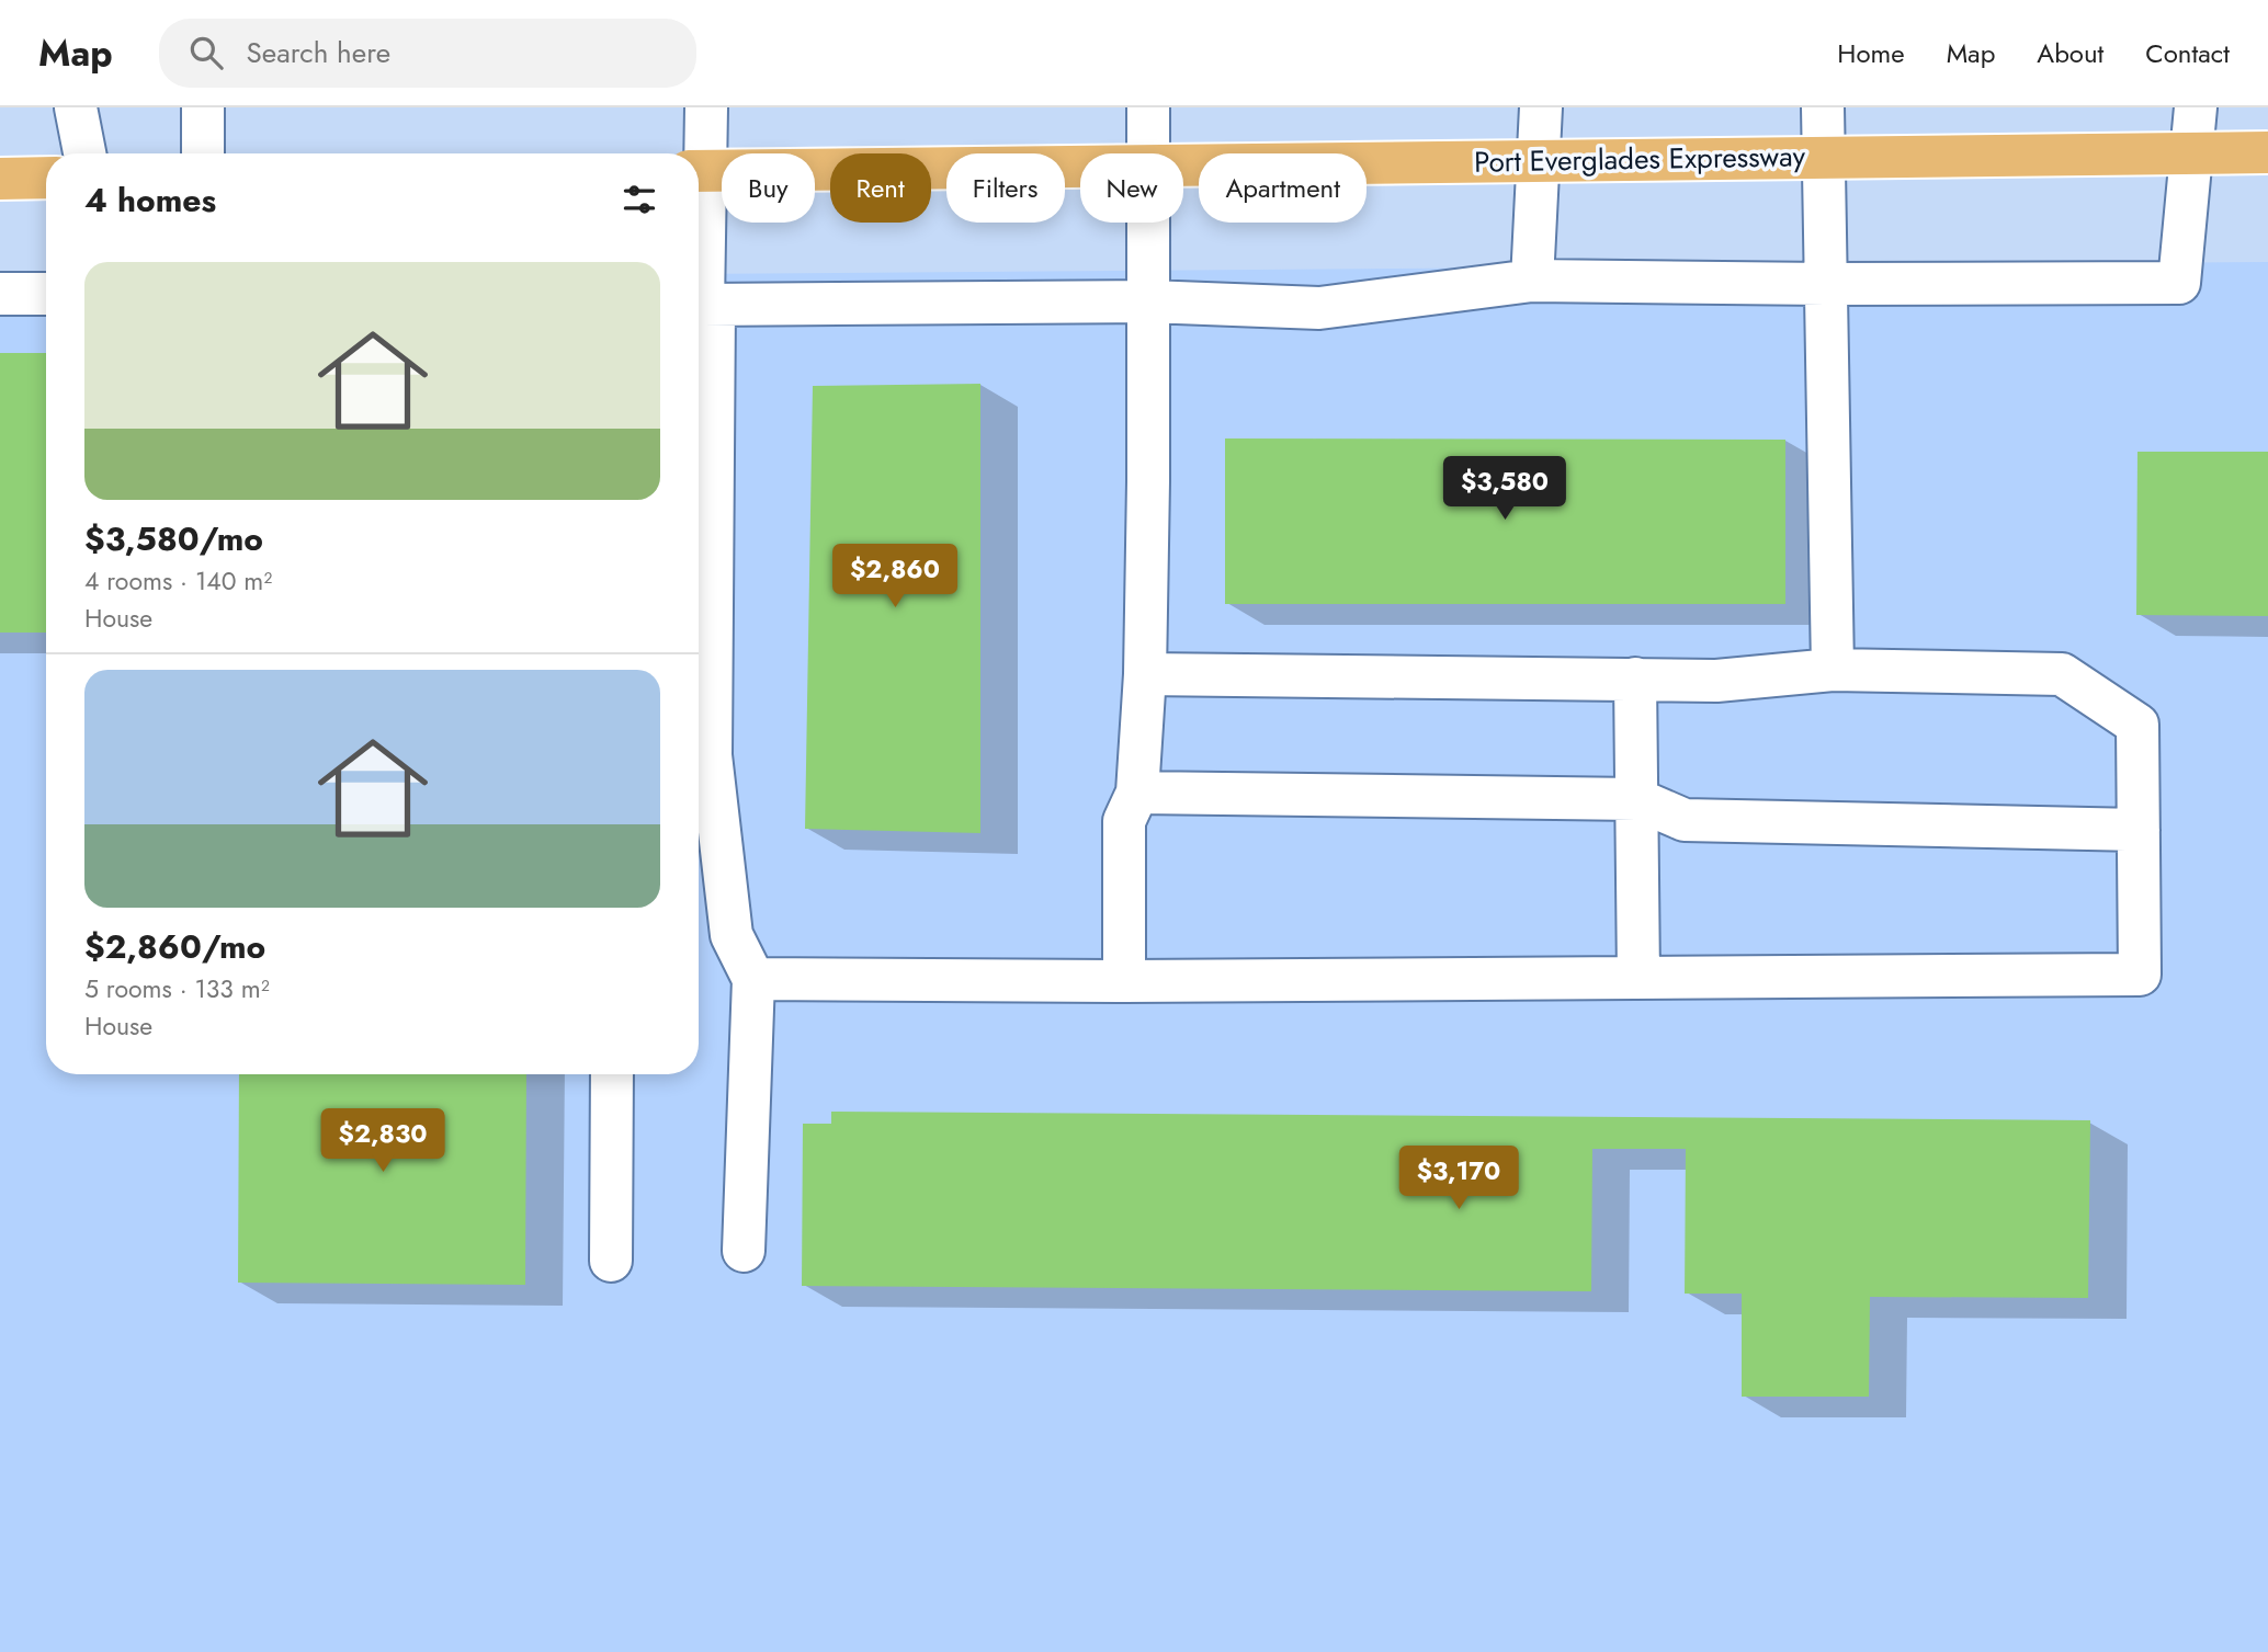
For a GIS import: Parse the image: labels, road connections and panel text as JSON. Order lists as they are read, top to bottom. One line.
{"streets":{"highway":["Port Everglades Expressway"]},"page":{"header":"Map","search":"Search here","nav":["Home","Map","About","Contact"],"chip":["Buy","Rent","Filters","New","Apartment"],"heading":"4 homes","list":[{"name":"$3,580/mo","note":"4 rooms · 140 m² · House"},{"name":"$2,860/mo","note":"5 rooms · 133 m² · House"}],"price":["$3,580","$2,860","$2,830","$3,170"]}}
